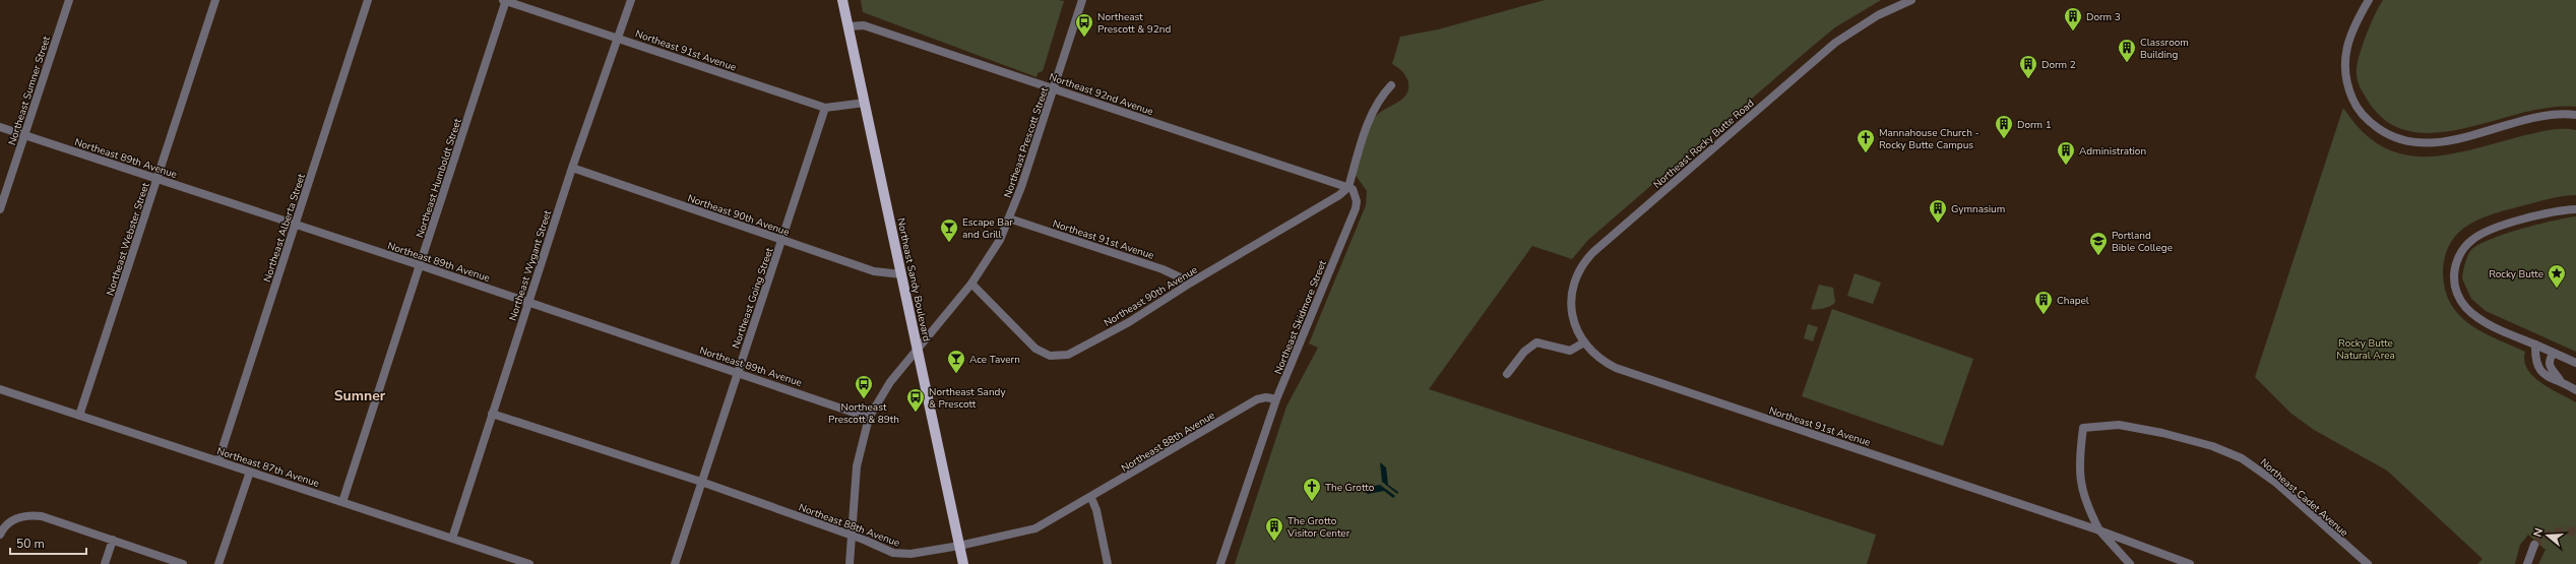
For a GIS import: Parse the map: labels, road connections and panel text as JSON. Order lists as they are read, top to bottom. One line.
{"streets":{"main road":["Northeast Sandy Boulevard"],"street":["Northeast 91st Avenue","Northeast Sumner Street","Northeast 92nd Avenue","Northeast Prescott Street","Northeast Rocky Butte Road","Northeast 89th Avenue","Northeast Humboldt Street","Northeast 90th Avenue","Northeast Alberta Street","Northeast Webster Street","Northeast Wygant Street","Northeast Going Street","Northeast Skidmore Street","Northeast 88th Avenue","Northeast 87th Avenue","Northeast Cadet Avenue"]},"crossings":[["Northeast 91st Avenue","Northeast Prescott Street"],["Northeast 91st Avenue","Northeast Rocky Butte Road"],["Northeast 91st Avenue","Northeast Humboldt Street"],["Northeast 91st Avenue","Northeast 90th Avenue"],["Northeast 91st Avenue","Northeast Wygant Street"],["Northeast 91st Avenue","Northeast Sandy Boulevard"],["Northeast 91st Avenue","Northeast Going Street"],["Northeast 91st Avenue","Northeast Cadet Avenue"],["Northeast Sumner Street","Northeast 89th Avenue"],["Northeast 92nd Avenue","Northeast Prescott Street"],["Northeast 92nd Avenue","Northeast 90th Avenue"],["Northeast 92nd Avenue","Northeast Sandy Boulevard"],["Northeast 92nd Avenue","Northeast Skidmore Street"],["Northeast Prescott Street","Northeast 89th Avenue"],["Northeast Prescott Street","Northeast 90th Avenue"],["Northeast Prescott Street","Northeast Sandy Boulevard"],["Northeast Prescott Street","Northeast 88th Avenue"],["Northeast 89th Avenue","Northeast Humboldt Street"],["Northeast 89th Avenue","Northeast Alberta Street"],["Northeast 89th Avenue","Northeast Webster Street"],["Northeast 89th Avenue","Northeast Wygant Street"],["Northeast 89th Avenue","Northeast Going Street"],["Northeast Humboldt Street","Northeast 87th Avenue"],["Northeast 90th Avenue","Northeast Wygant Street"],["Northeast 90th Avenue","Northeast Sandy Boulevard"],["Northeast 90th Avenue","Northeast Going Street"],["Northeast 90th Avenue","Northeast Skidmore Street"],["Northeast Alberta Street","Northeast 87th Avenue"],["Northeast Webster Street","Northeast 87th Avenue"],["Northeast Wygant Street","Northeast 88th Avenue"],["Northeast Wygant Street","Northeast 87th Avenue"],["Northeast Sandy Boulevard","Northeast 88th Avenue"],["Northeast Going Street","Northeast 88th Avenue"],["Northeast Skidmore Street","Northeast 88th Avenue"]],"districts":["Sumner"],"parks":["Rocky Butte Natural Area"],"places":{"building":["Dorm 3","Classroom Building","Dorm 2","Dorm 1","Administration","Gymnasium","Chapel","The Grotto Visitor Center"],"bus stop":["Northeast Prescott & 92nd","Northeast Prescott & 89th","Northeast Sandy & Prescott"],"church":["Mannahouse Church - Rocky Butte Campus","The Grotto"],"bar":["Escape Bar and Grill","Ace Tavern"],"school or university":["Portland Bible College"],"place":["Rocky Butte"]},"scale_bar":"50 m","north":"left"}
